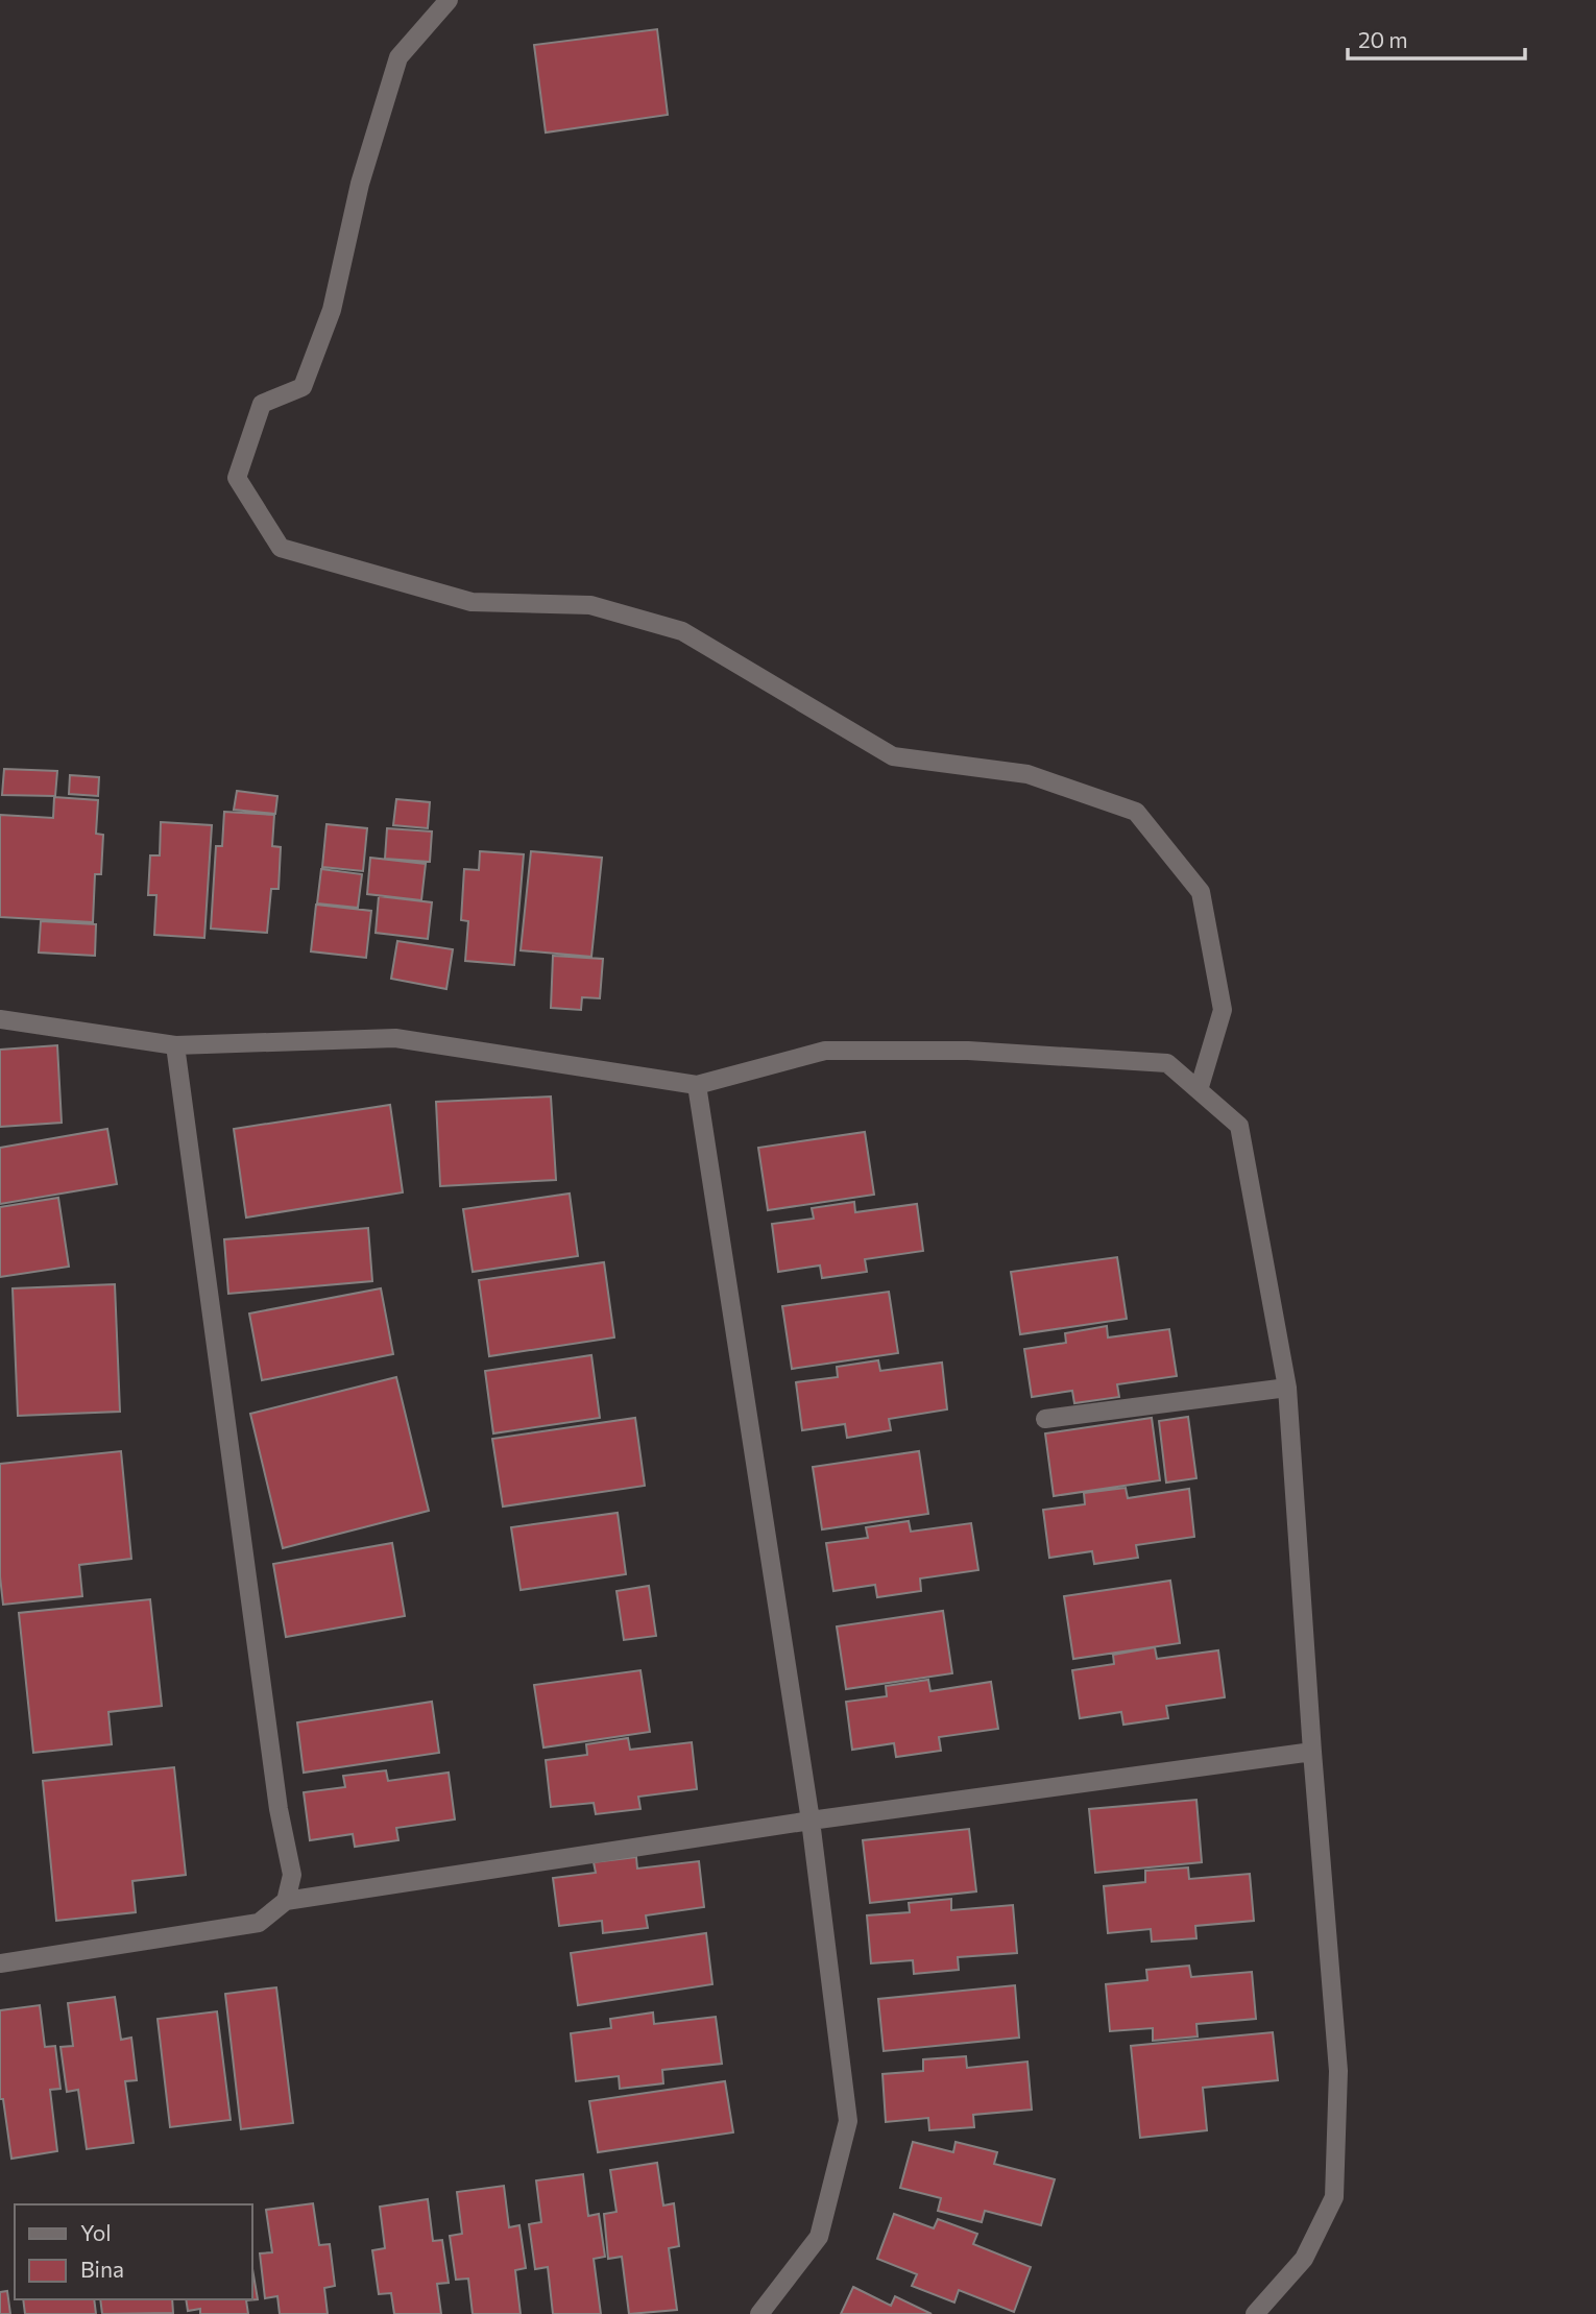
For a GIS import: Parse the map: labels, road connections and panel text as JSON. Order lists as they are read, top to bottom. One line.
{"legend":["Yol","Bina"],"scale_bar":"20 m"}
